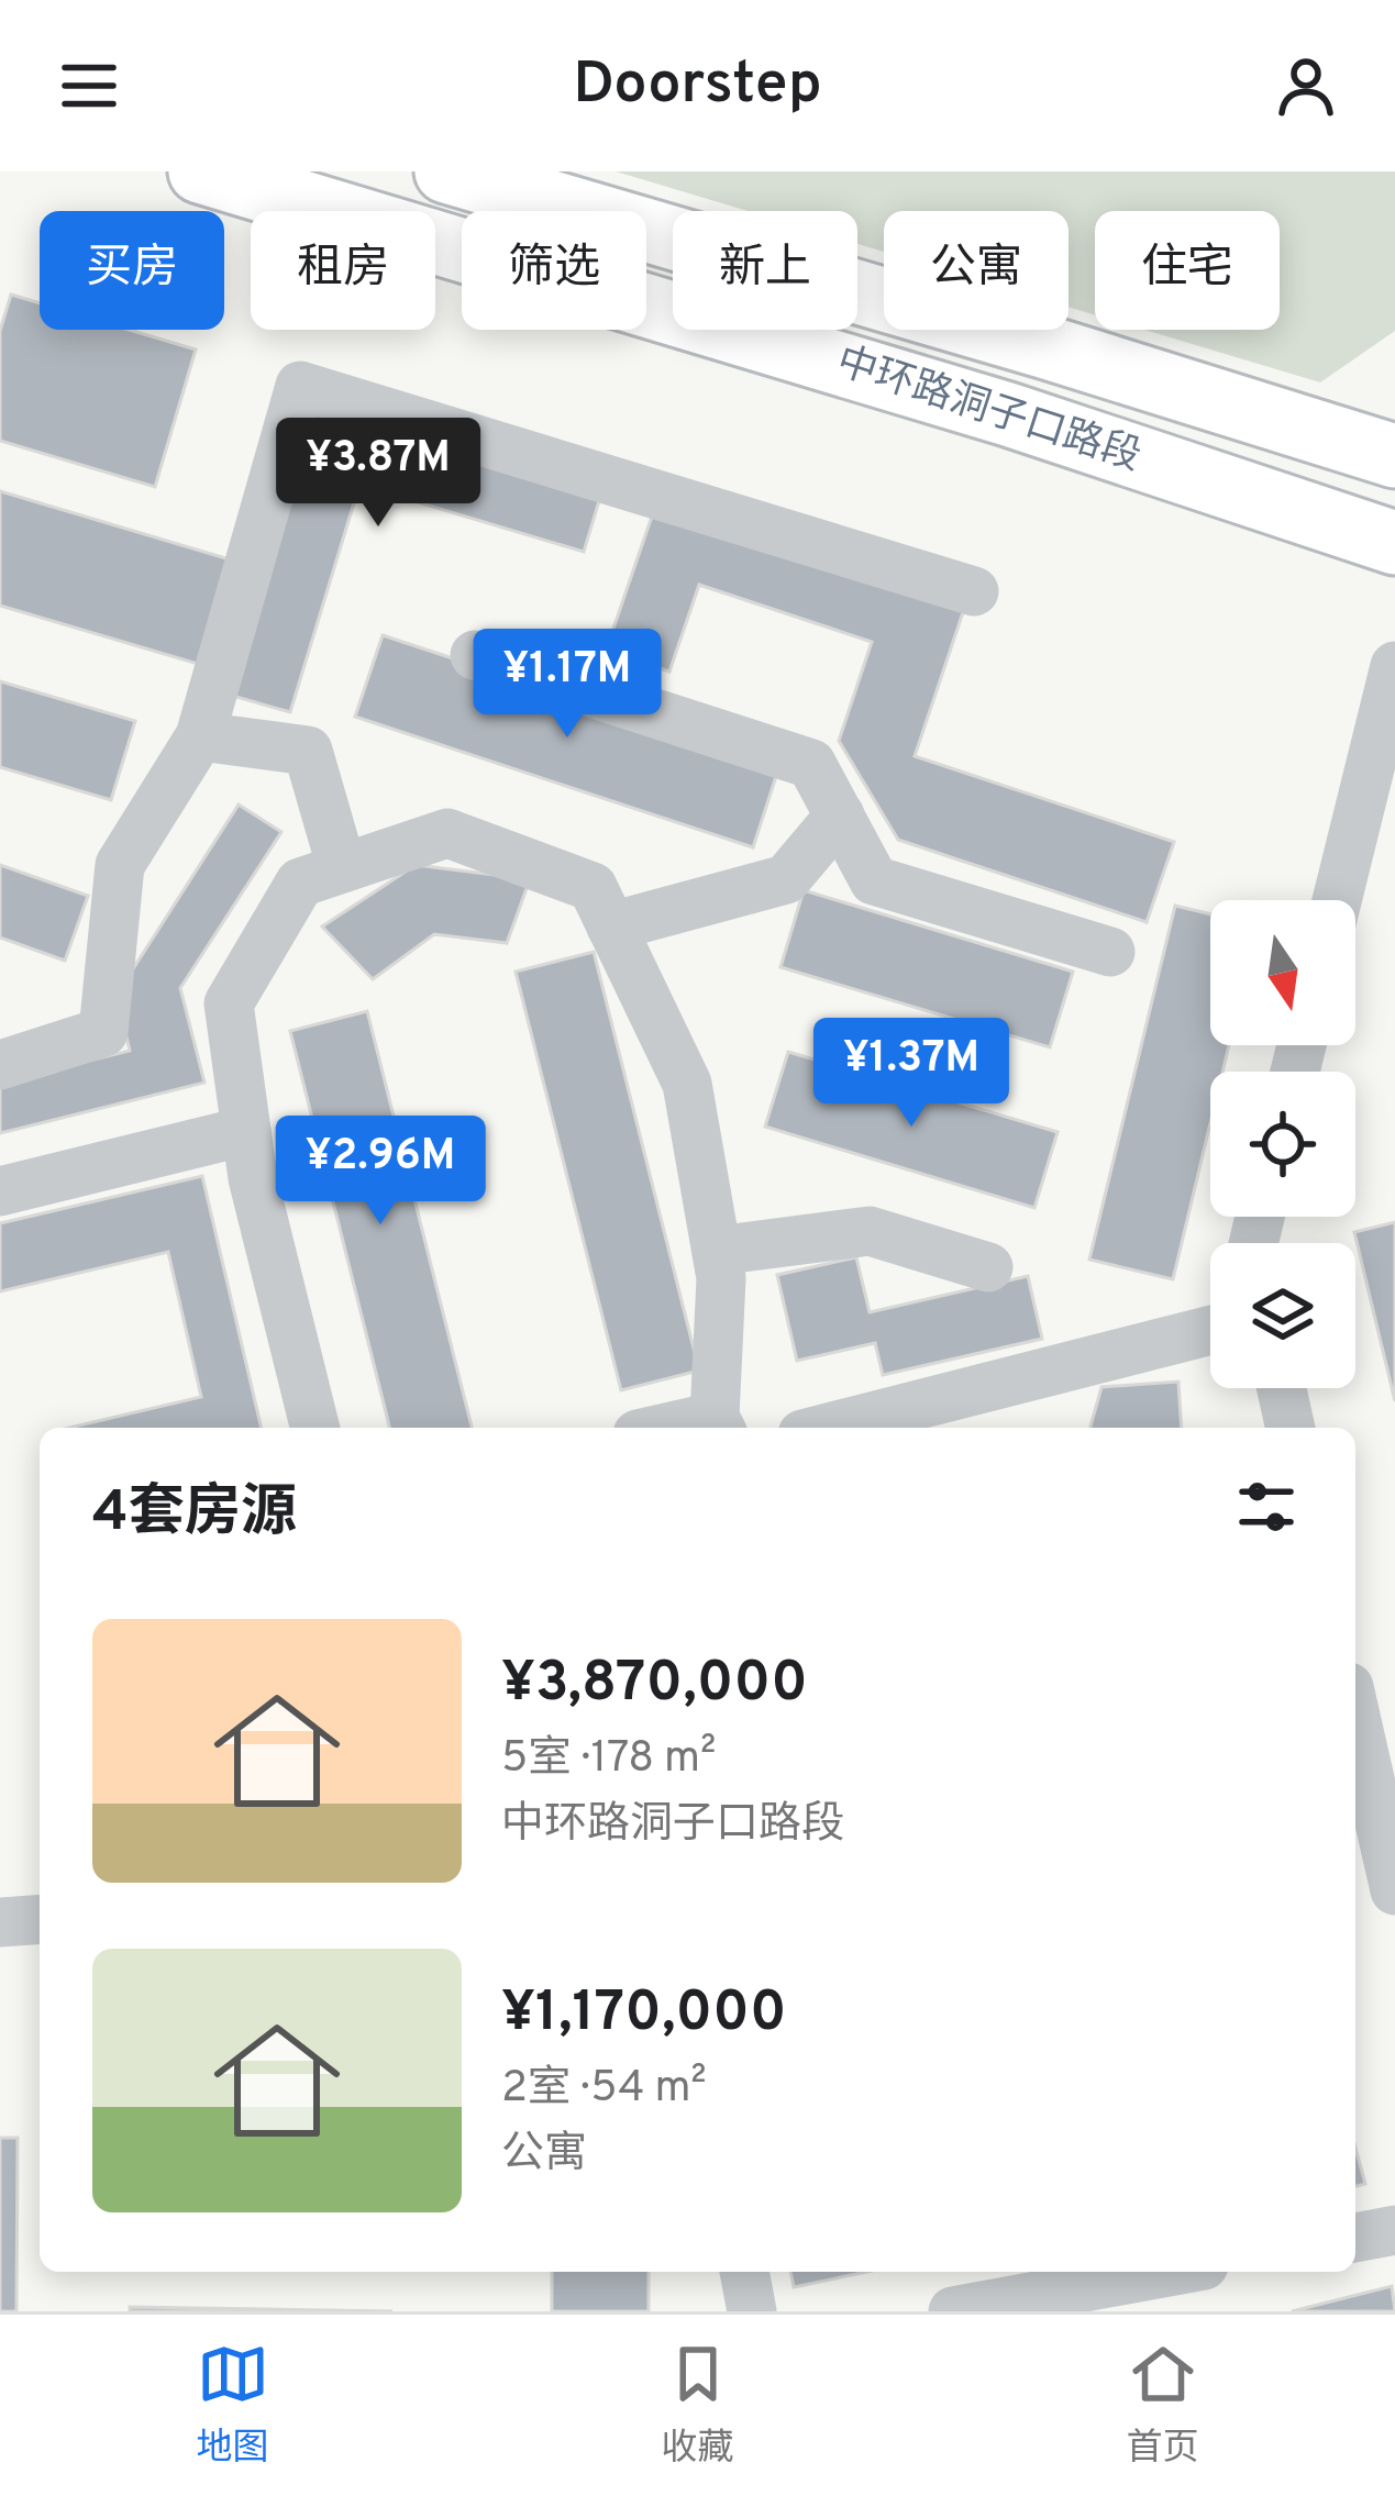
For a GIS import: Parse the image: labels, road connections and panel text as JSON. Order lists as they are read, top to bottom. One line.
{"streets":{"main road":["中环路洞子口路段"]},"north":"bottom","page":{"header":"Doorstep","chip":["买房","租房","筛选","新上","公寓","住宅"],"price":["¥3.87M","¥1.17M","¥1.37M","¥2.96M"],"heading":"4套房源","list":[{"name":"¥3,870,000","note":"5室 · 178 m² · 中环路洞子口路段"},{"name":"¥1,170,000","note":"2室 · 54 m² · 公寓"}],"tabs":["地图","收藏","首页"]}}
